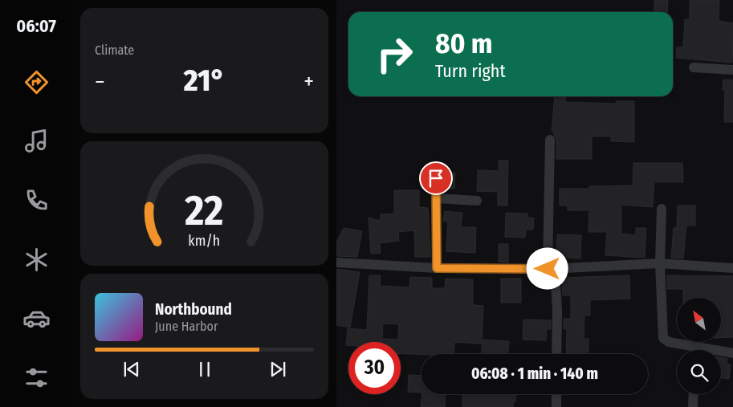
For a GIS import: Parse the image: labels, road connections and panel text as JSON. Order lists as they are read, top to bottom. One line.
{"north":"top left","page":{"tabs":"06:07","tile":"Climate","turn":["80 m","Turn right"],"heat":["−","21°","+"],"song":["Northbound","June Harbor"],"limit":"30","trip":"06:08 · 1 min · 140 m","gauge":["22","km/h"]}}
